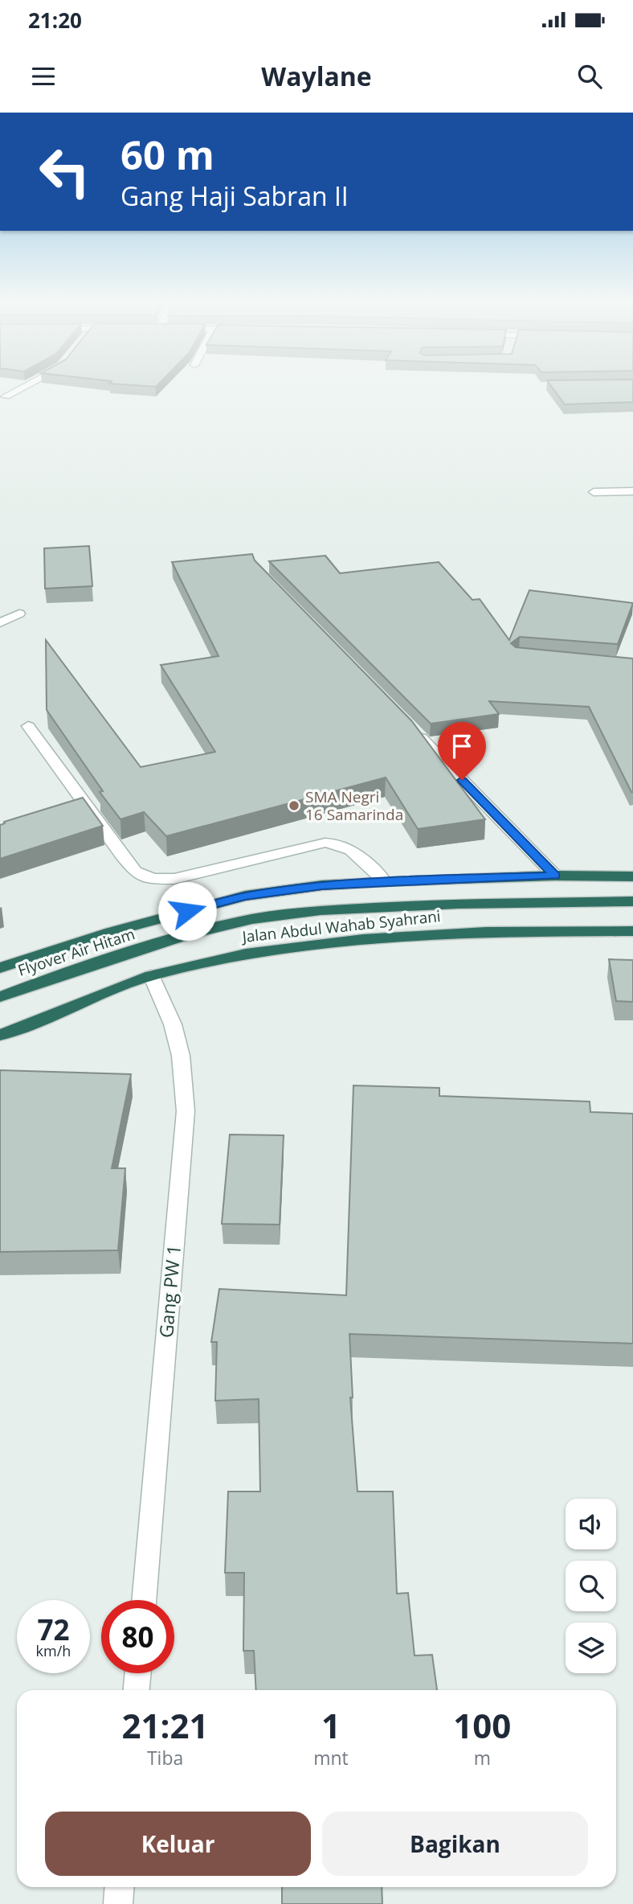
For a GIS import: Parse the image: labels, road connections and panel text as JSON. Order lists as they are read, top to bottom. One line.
{"streets":{"highway":["Jalan Abdul Wahab Syahrani","Flyover Air Hitam"],"street":["Gang PW 1"]},"crossings":[["Jalan Abdul Wahab Syahrani","Gang PW 1"]],"places":["SMA Negri 16 Samarinda"],"page":{"status":"21:20","header":"Waylane","turn":["60 m","Gang Haji Sabran II"],"speed":"72 km/h","limit":"80","eta":["21:21","Tiba","1","mnt","100","m"],"buttons":["Keluar","Bagikan"]}}
